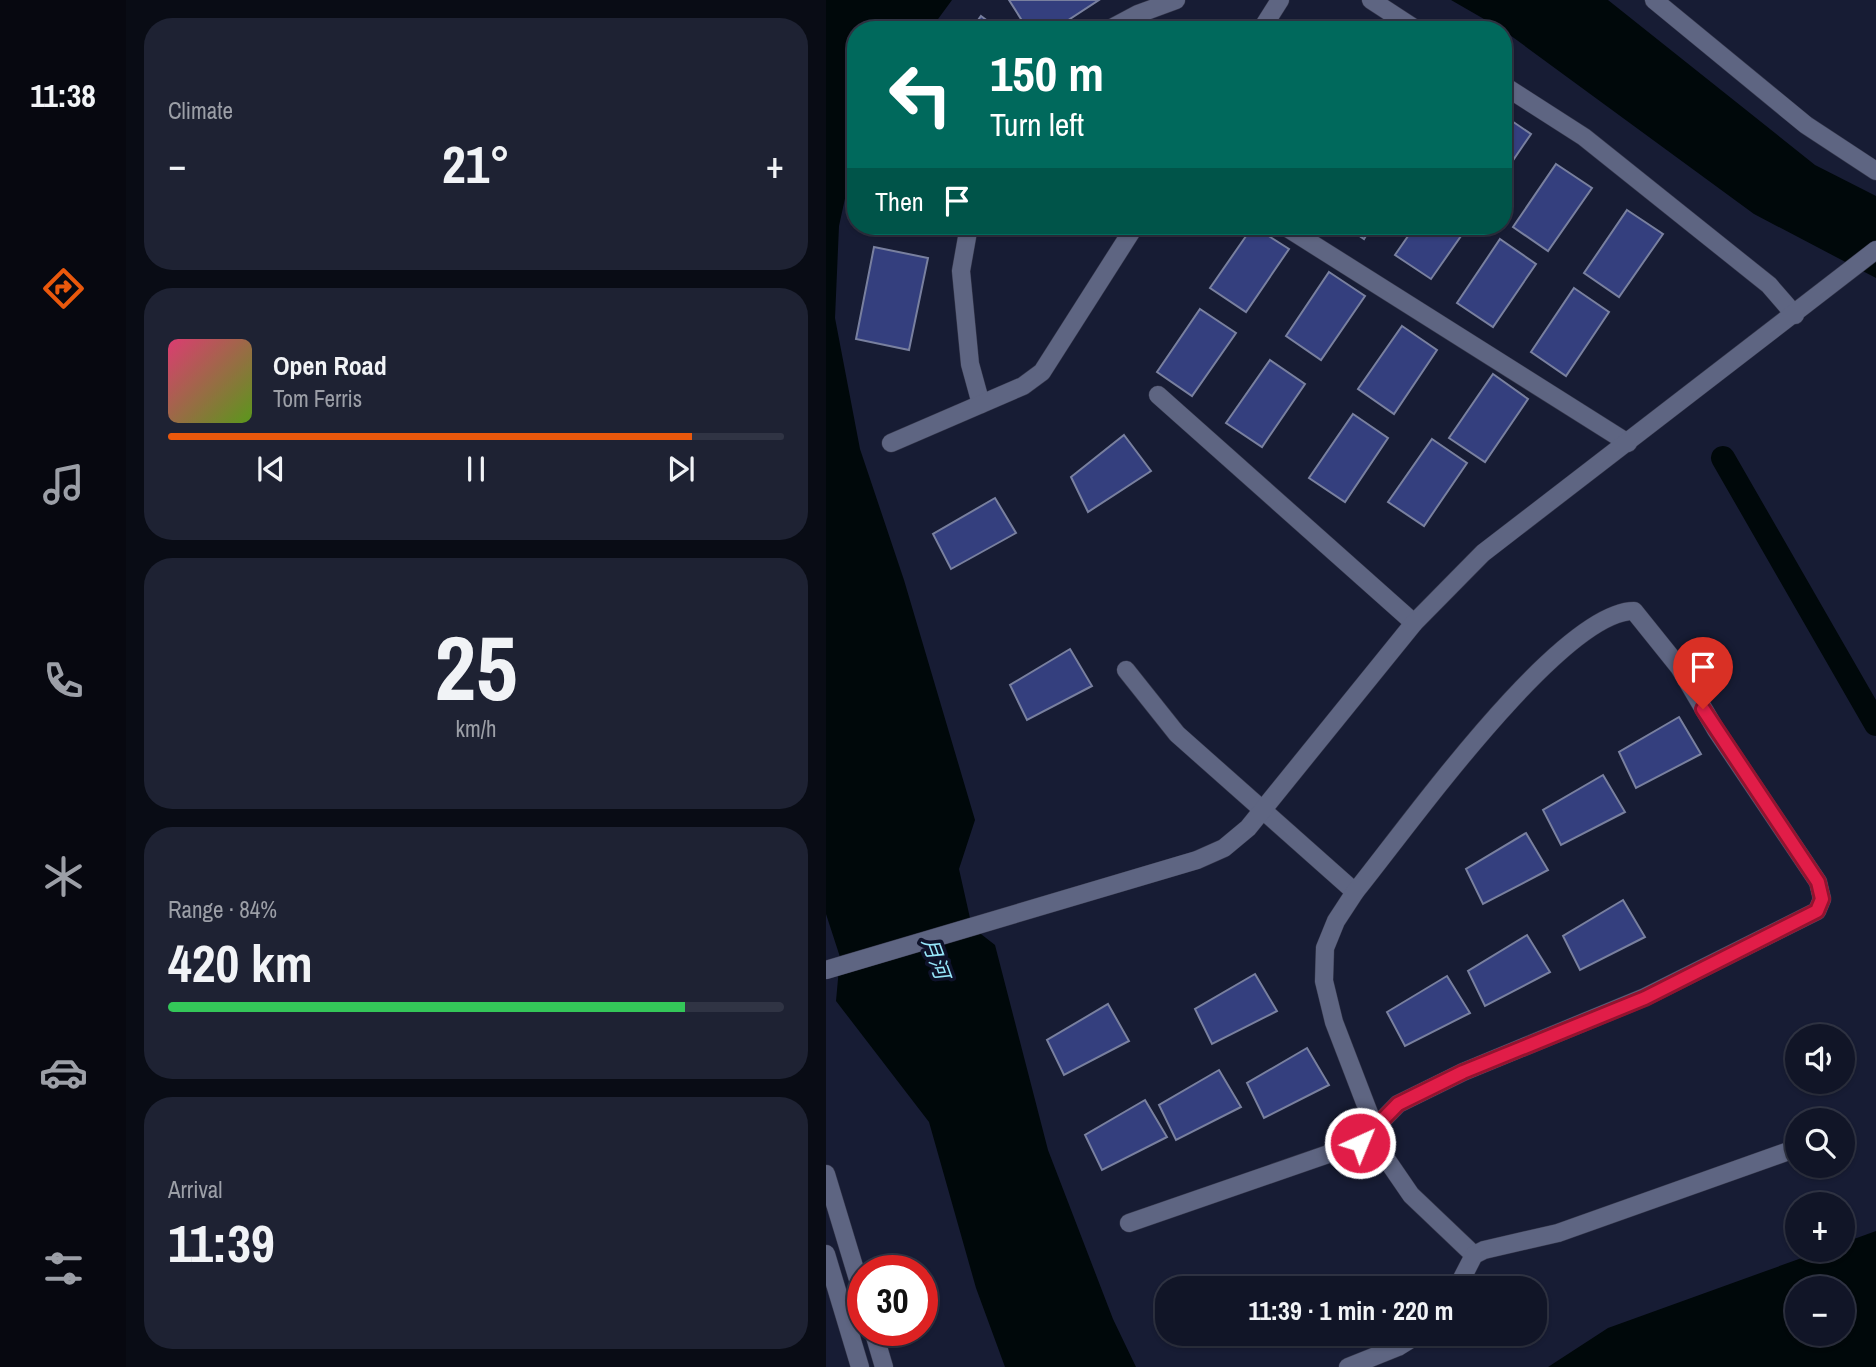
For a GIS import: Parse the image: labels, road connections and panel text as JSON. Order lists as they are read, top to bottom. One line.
{"water":["月河"],"page":{"tabs":"11:38","tile":["Climate",["25","km/h"],["Range · 84%","420 km"],["Arrival","11:39"]],"turn":["150 m","Turn left"],"heat":["−","21°","+"],"then":"Then","song":["Open Road","Tom Ferris"],"map_buttons":["+","−"],"limit":"30","trip":"11:39 · 1 min · 220 m"}}
